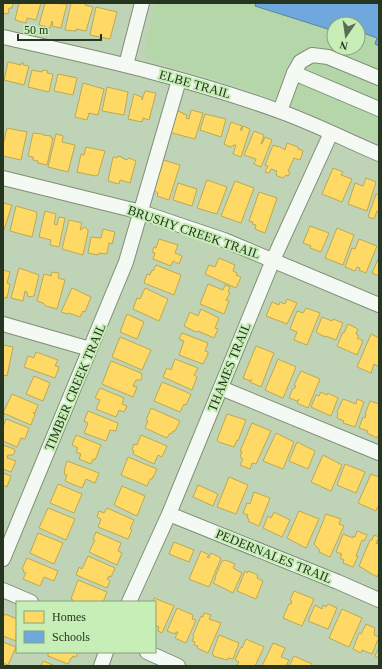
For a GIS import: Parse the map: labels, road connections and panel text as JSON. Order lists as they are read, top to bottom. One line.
{"streets":{"street":["ELBE TRAIL","BRUSHY CREEK TRAIL","THAMES TRAIL","TIMBER CREEK TRAIL","PEDERNALES TRAIL"]},"crossings":[["ELBE TRAIL","THAMES TRAIL"],["ELBE TRAIL","TIMBER CREEK TRAIL"],["BRUSHY CREEK TRAIL","THAMES TRAIL"],["BRUSHY CREEK TRAIL","TIMBER CREEK TRAIL"],["THAMES TRAIL","PEDERNALES TRAIL"]],"legend":["Homes","Schools"],"scale_bar":"50 m","north":"bottom"}
